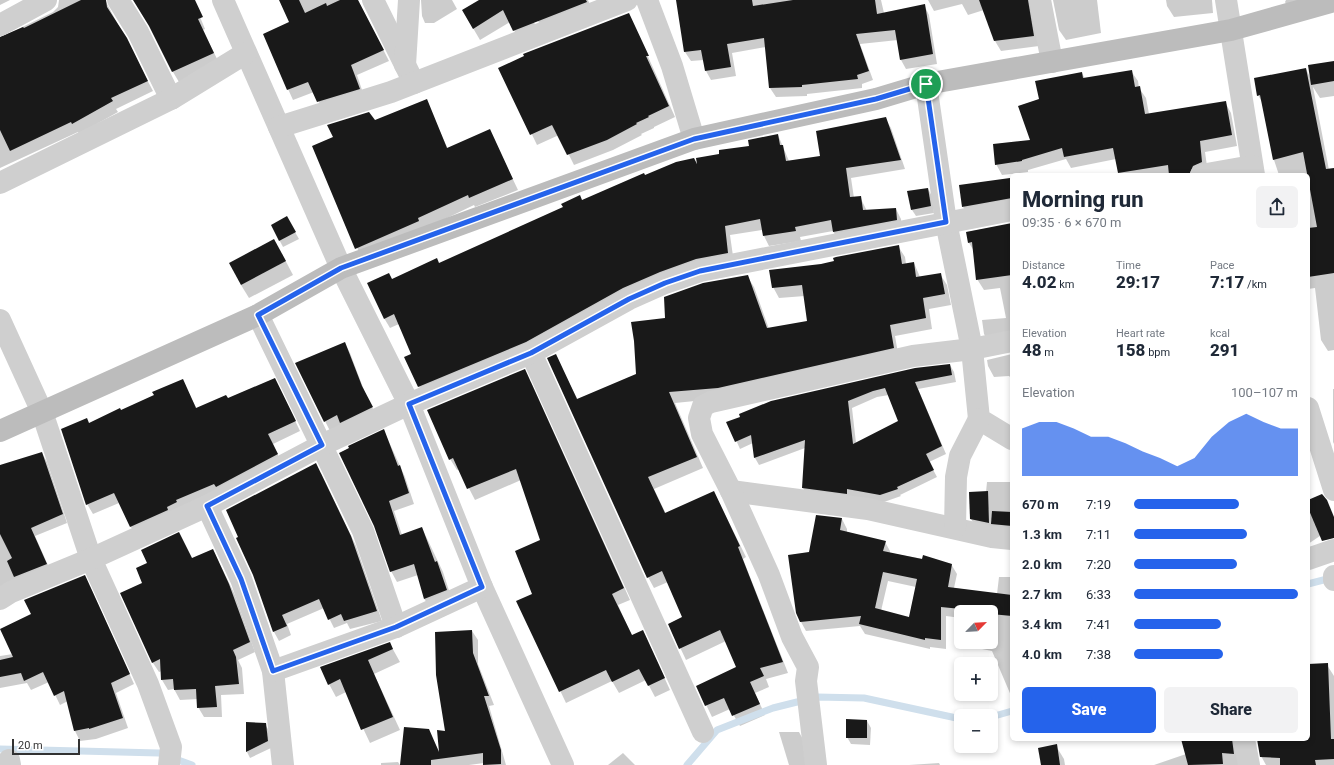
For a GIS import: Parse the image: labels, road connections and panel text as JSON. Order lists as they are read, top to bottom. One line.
{"scale_bar":"20 m","north":"top right","page":{"heading":["Morning run","09:35 · 6 × 670 m"],"stats":[["Distance","4.02 km"],["Time","29:17"],["Pace","7:17 /km"],["Elevation","48 m"],["Heart rate","158 bpm"],["kcal","291"]],"chart":["Elevation","100–107 m"],"list":[{"name":"670 m","note":"7:19"},{"name":"1.3 km","note":"7:11"},{"name":"2.0 km","note":"7:20"},{"name":"2.7 km","note":"6:33"},{"name":"3.4 km","note":"7:41"},{"name":"4.0 km","note":"7:38"}],"map_buttons":["+","−"],"buttons":["Save","Share"],"scale":"20 m"}}
